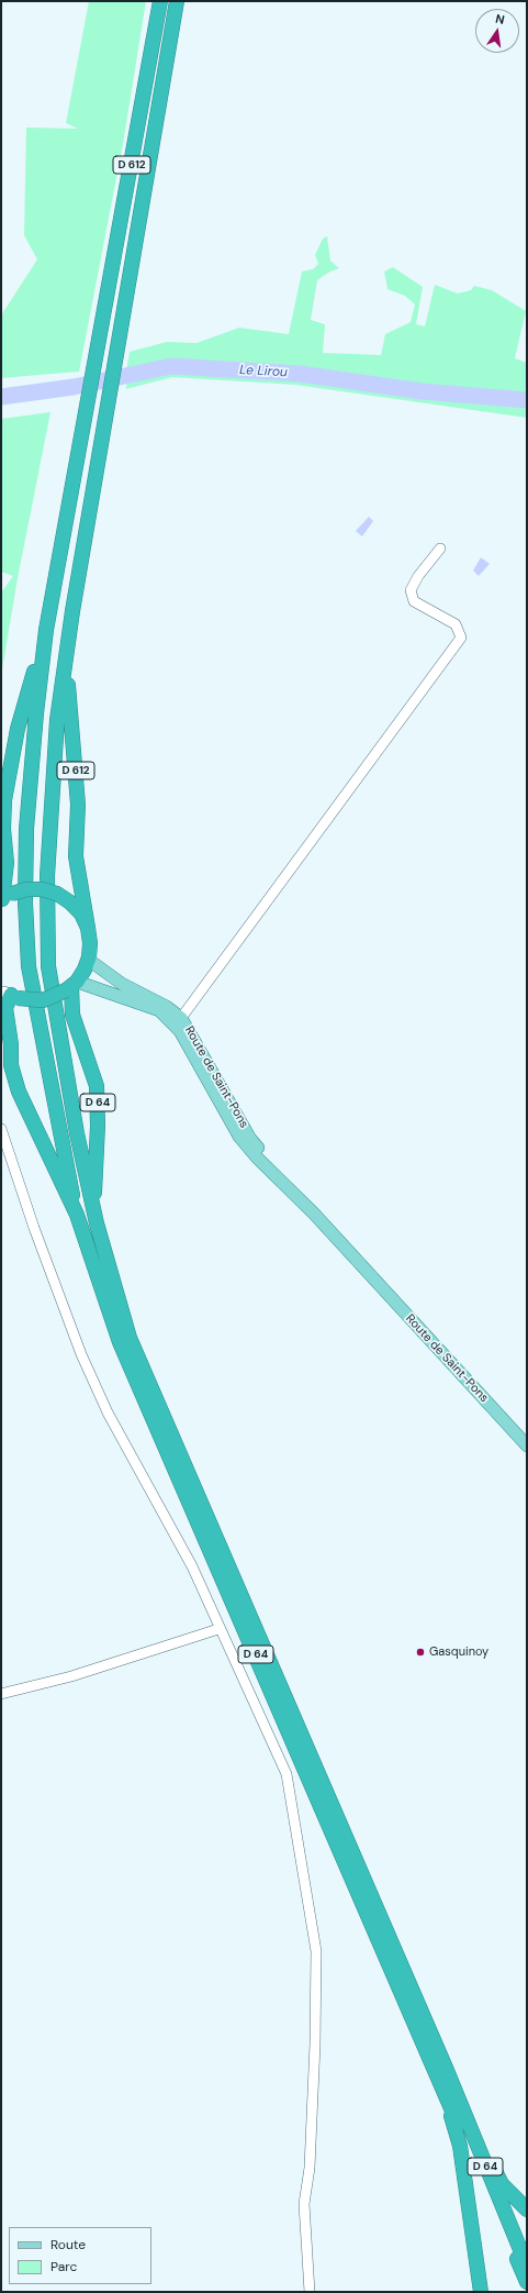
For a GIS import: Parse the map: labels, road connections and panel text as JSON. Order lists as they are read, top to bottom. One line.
{"streets":{"highway":["D 612","D 64"],"main road":["Route de Saint-Pons"]},"crossings":[["Route de Saint-Pons","D 64"]],"water":["Le Lirou"],"places":["Gasquinoy"],"legend":["Route","Parc"],"north":"top"}
